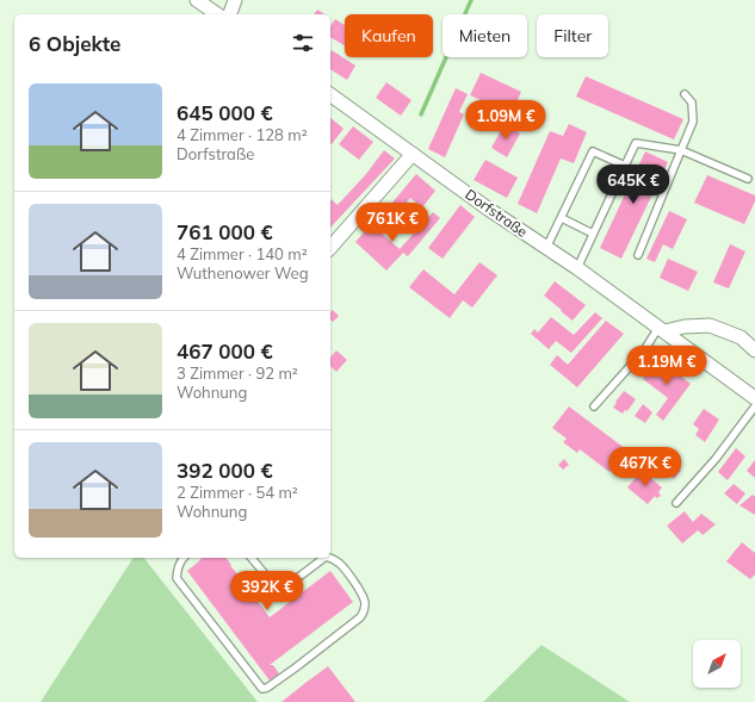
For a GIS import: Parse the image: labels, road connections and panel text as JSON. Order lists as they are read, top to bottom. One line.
{"streets":{"street":["Dorfstraße"]},"north":"top right","page":{"chip":["Kaufen","Mieten","Filter"],"heading":"6 Objekte","list":[{"name":"645 000 €","note":"4 Zimmer · 128 m² · Dorfstraße"},{"name":"761 000 €","note":"4 Zimmer · 140 m² · Wuthenower Weg"},{"name":"467 000 €","note":"3 Zimmer · 92 m² · Wohnung"},{"name":"392 000 €","note":"2 Zimmer · 54 m² · Wohnung"}],"price":["1.09M €","645K €","761K €","1.19M €","467K €","392K €"]}}
